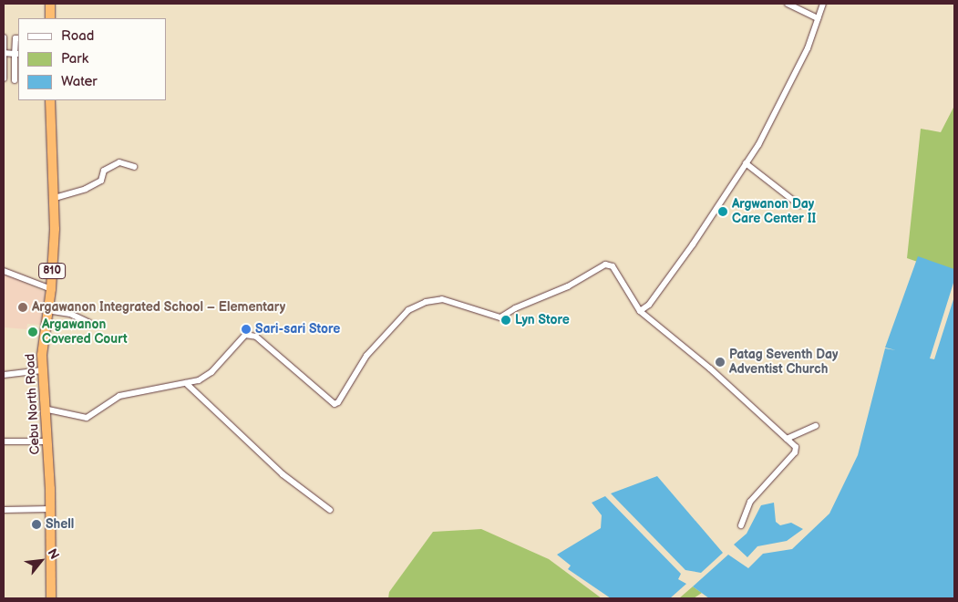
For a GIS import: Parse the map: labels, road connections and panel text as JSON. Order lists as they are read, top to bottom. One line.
{"streets":{"highway":["810","Cebu North Road"]},"places":["Argwanon Day Care Center II","Argawanon Integrated School – Elementary","Lyn Store","Sari-sari Store","Argawanon Covered Court","Patag Seventh Day Adventist Church","Shell"],"legend":["Road","Park","Water"],"north":"top right"}
